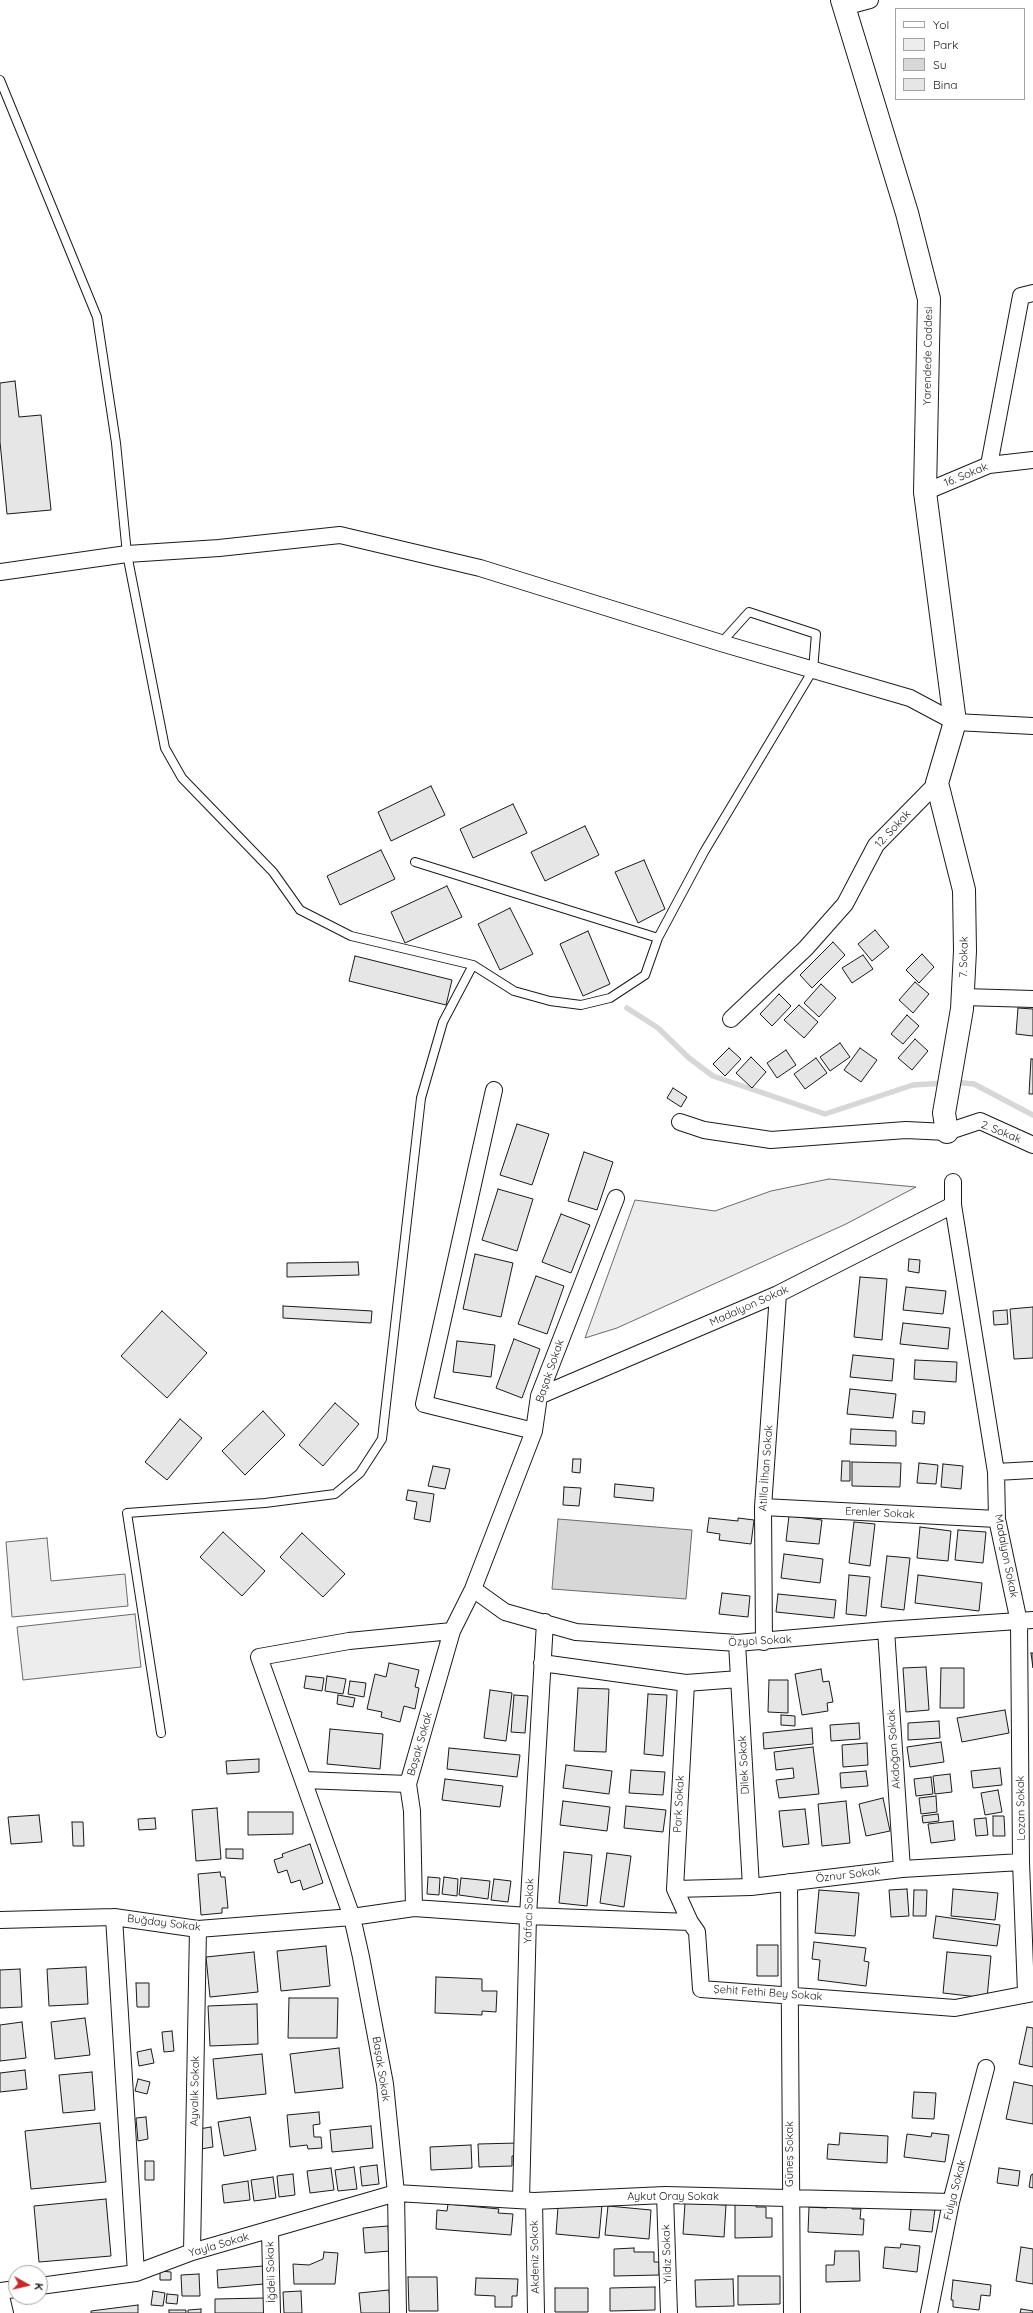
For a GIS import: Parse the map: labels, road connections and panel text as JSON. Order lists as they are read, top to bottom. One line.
{"streets":{"main road":["Yarendede Caddesi","12. Sokak","7. Sokak"],"street":["16. Sokak","2. Sokak","Madalyon Sokak","Başak Sokak","Atilla İlhan Sokak","Erenler Sokak","Özyol Sokak","Akdoğan Sokak","Dilek Sokak","Park Sokak","Lozan Sokak","Öznur Sokak","Yafacı Sokak","Buğday Sokak","Şehit Fethi Bey Sokak","Ayvalık Sokak","Güneş Sokak","Fulya Sokak","Aykut Oray Sokak","Yayla Sokak","Yıldız Sokak","Akdeniz Sokak","İğdeli Sokak"]},"crossings":[["Yarendede Caddesi","16. Sokak"],["Yarendede Caddesi","12. Sokak"],["12. Sokak","7. Sokak"],["7. Sokak","2. Sokak"],["Madalyon Sokak","Başak Sokak"],["Madalyon Sokak","Atilla İlhan Sokak"],["Madalyon Sokak","Erenler Sokak"],["Madalyon Sokak","Özyol Sokak"],["Madalyon Sokak","Lozan Sokak"],["Başak Sokak","Özyol Sokak"],["Başak Sokak","Buğday Sokak"],["Başak Sokak","Aykut Oray Sokak"],["Başak Sokak","Yayla Sokak"],["Atilla İlhan Sokak","Erenler Sokak"],["Atilla İlhan Sokak","Özyol Sokak"],["Özyol Sokak","Akdoğan Sokak"],["Özyol Sokak","Dilek Sokak"],["Özyol Sokak","Lozan Sokak"],["Özyol Sokak","Yafacı Sokak"],["Akdoğan Sokak","Öznur Sokak"],["Dilek Sokak","Öznur Sokak"],["Park Sokak","Öznur Sokak"],["Park Sokak","Şehit Fethi Bey Sokak"],["Lozan Sokak","Öznur Sokak"],["Lozan Sokak","Şehit Fethi Bey Sokak"],["Öznur Sokak","Güneş Sokak"],["Yafacı Sokak","Aykut Oray Sokak"],["Yafacı Sokak","Akdeniz Sokak"],["Buğday Sokak","Ayvalık Sokak"],["Şehit Fethi Bey Sokak","Güneş Sokak"],["Ayvalık Sokak","Yayla Sokak"],["Güneş Sokak","Aykut Oray Sokak"],["Fulya Sokak","Aykut Oray Sokak"],["Aykut Oray Sokak","Yayla Sokak"],["Aykut Oray Sokak","Yıldız Sokak"],["Aykut Oray Sokak","Akdeniz Sokak"],["Yayla Sokak","İğdeli Sokak"]],"legend":["Yol","Park","Su","Bina"],"north":"right"}
